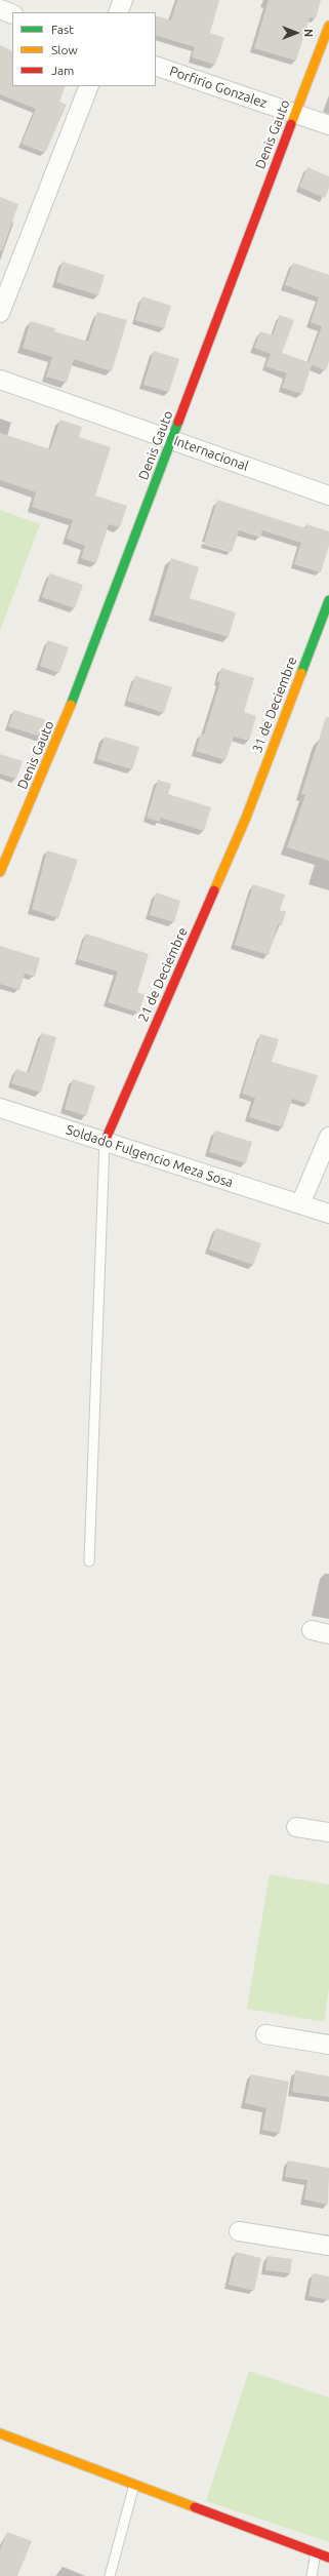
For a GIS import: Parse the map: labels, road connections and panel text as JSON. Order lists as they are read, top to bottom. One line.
{"streets":{"street":["Porfirio Gonzalez","Denis Gauto","Internacional","31 de Deciembre","21 de Deciembre","Soldado Fulgencio Meza Sosa"]},"crossings":[["Porfirio Gonzalez","Denis Gauto"],["Denis Gauto","Internacional"],["31 de Deciembre","21 de Deciembre"],["21 de Deciembre","Soldado Fulgencio Meza Sosa"]],"legend":["Fast","Slow","Jam"],"north":"right"}
